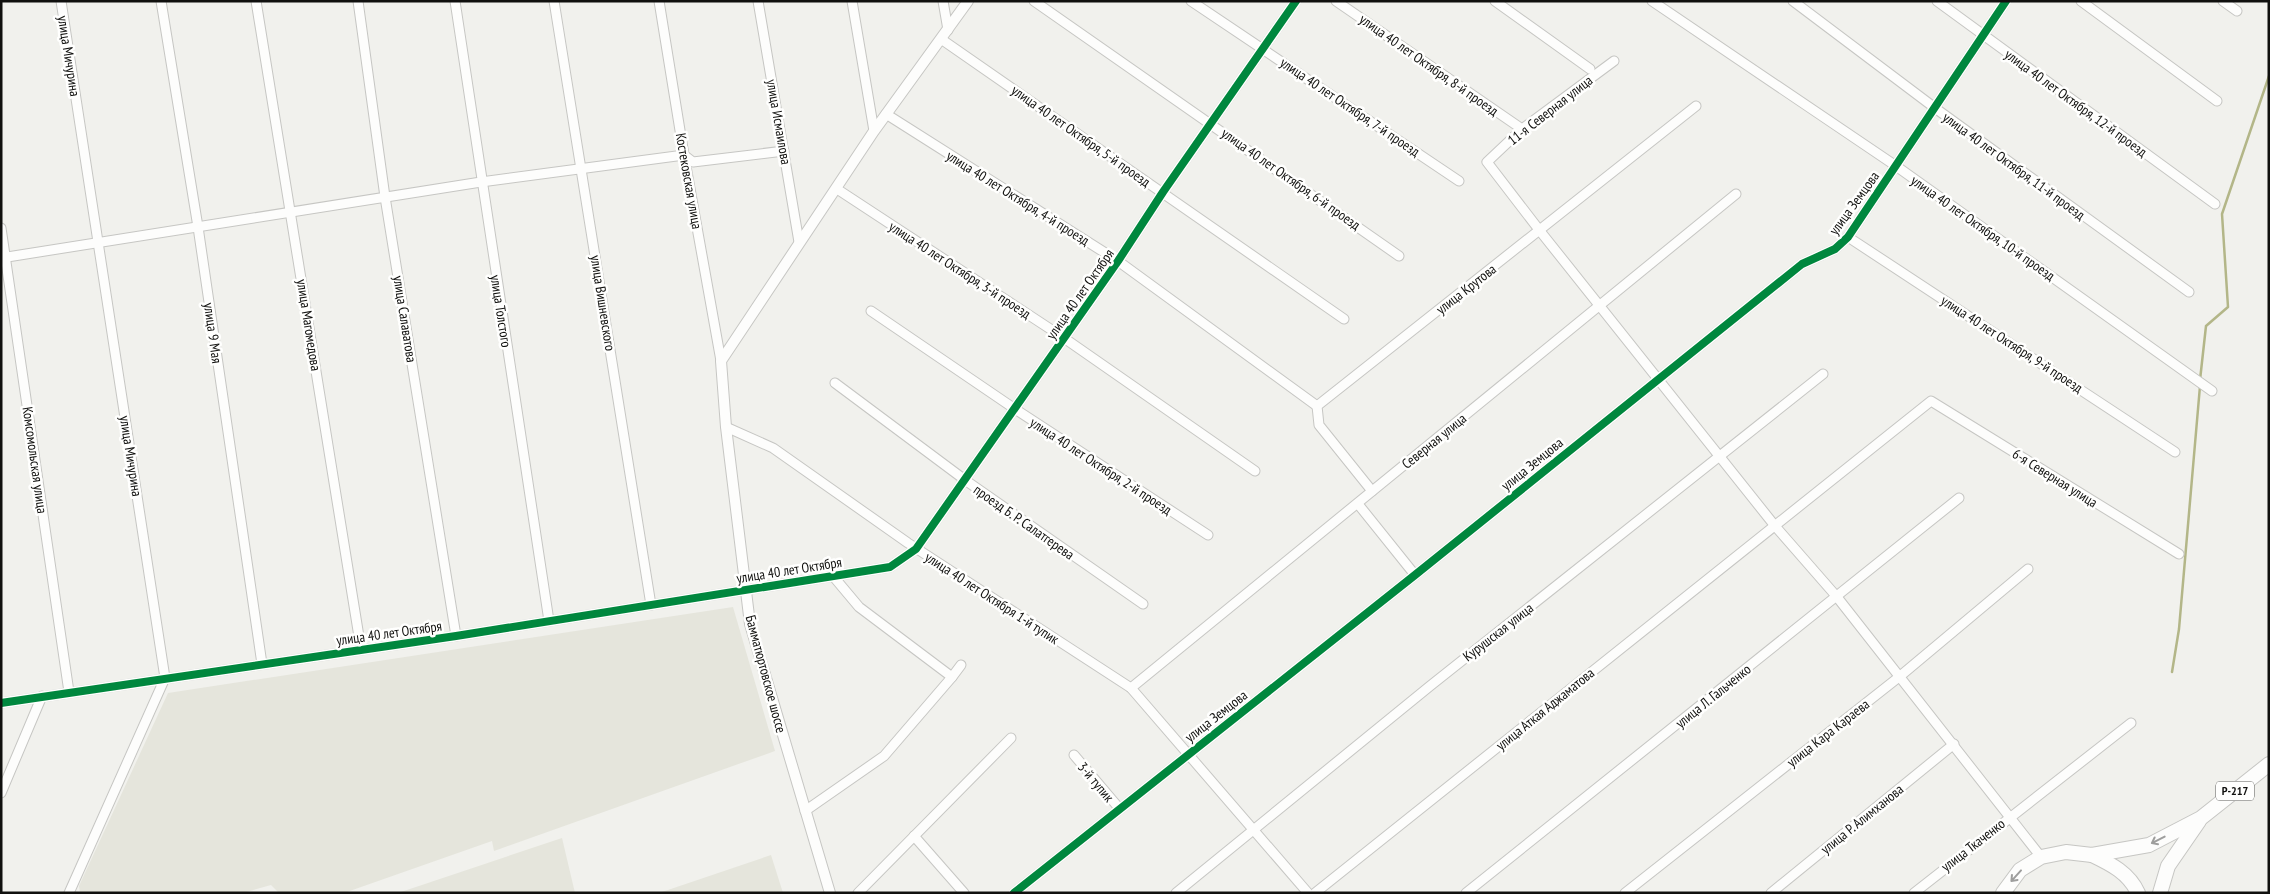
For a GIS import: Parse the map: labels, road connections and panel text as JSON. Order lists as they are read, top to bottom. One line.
{"streets":{"highway":["Р-217"],"street":["улица Мичурина","улица 40 лет Октября, 8-й проезд","улица 40 лет Октября, 12-й проезд","улица 40 лет Октября, 7-й проезд","11-я Северная улица","улица Исмаилова","улица 40 лет Октября, 5-й проезд","улица 40 лет Октября, 11-й проезд","улица 40 лет Октября, 6-й проезд","Костековская улица","улица 40 лет Октября, 4-й проезд","улица Земцова","улица 40 лет Октября, 10-й проезд","улица 40 лет Октября, 3-й проезд","улица Крутова","улица 40 лет Октября","улица Вишневского","улица Толстого","улица Салаватова","улица Магомедова","улица 9 Мая","улица 40 лет Октября, 9-й проезд","Северная улица","Комсомольская улица","улица 40 лет Октября, 2-й проезд","6-я Северная улица","проезд Б. Р. Салатгерева","улица 40 лет Октября 1-й тупик","Курушская улица","Бамматюртовское шоссе","улица Л. Гальченко","улица Аткая Аджаматова","улица Кара Караева","3-й тупик","улица Р. Алимханова","улица Ткаченко"]},"crossings":[["улица Мичурина","улица 40 лет Октября"],["улица 40 лет Октября, 8-й проезд","11-я Северная улица"],["улица 40 лет Октября, 12-й проезд","улица Земцова"],["улица 40 лет Октября, 7-й проезд","улица 40 лет Октября"],["11-я Северная улица","улица Крутова"],["улица 40 лет Октября, 5-й проезд","улица 40 лет Октября"],["улица 40 лет Октября, 11-й проезд","улица Земцова"],["улица 40 лет Октября, 6-й проезд","улица 40 лет Октября"],["Костековская улица","Бамматюртовское шоссе"],["улица 40 лет Октября, 4-й проезд","улица Крутова"],["улица 40 лет Октября, 4-й проезд","улица 40 лет Октября"],["улица Земцова","улица 40 лет Октября, 10-й проезд"],["улица Земцова","улица 40 лет Октября, 9-й проезд"],["улица Земцова","улица 40 лет Октября 1-й тупик"],["улица Земцова","3-й тупик"],["улица 40 лет Октября, 3-й проезд","улица 40 лет Октября"],["улица 40 лет Октября","улица Вишневского"],["улица 40 лет Октября","улица Толстого"],["улица 40 лет Октября","улица Салаватова"],["улица 40 лет Октября","улица Магомедова"],["улица 40 лет Октября","улица 9 Мая"],["улица 40 лет Октября","Комсомольская улица"],["улица 40 лет Октября","улица 40 лет Октября, 2-й проезд"],["улица 40 лет Октября","проезд Б. Р. Салатгерева"],["улица 40 лет Октября","улица 40 лет Октября 1-й тупик"],["улица 40 лет Октября","Бамматюртовское шоссе"],["Северная улица","улица 40 лет Октября 1-й тупик"],["6-я Северная улица","улица Аткая Аджаматова"],["улица 40 лет Октября 1-й тупик","Курушская улица"],["улица 40 лет Октября 1-й тупик","Бамматюртовское шоссе"]]}
